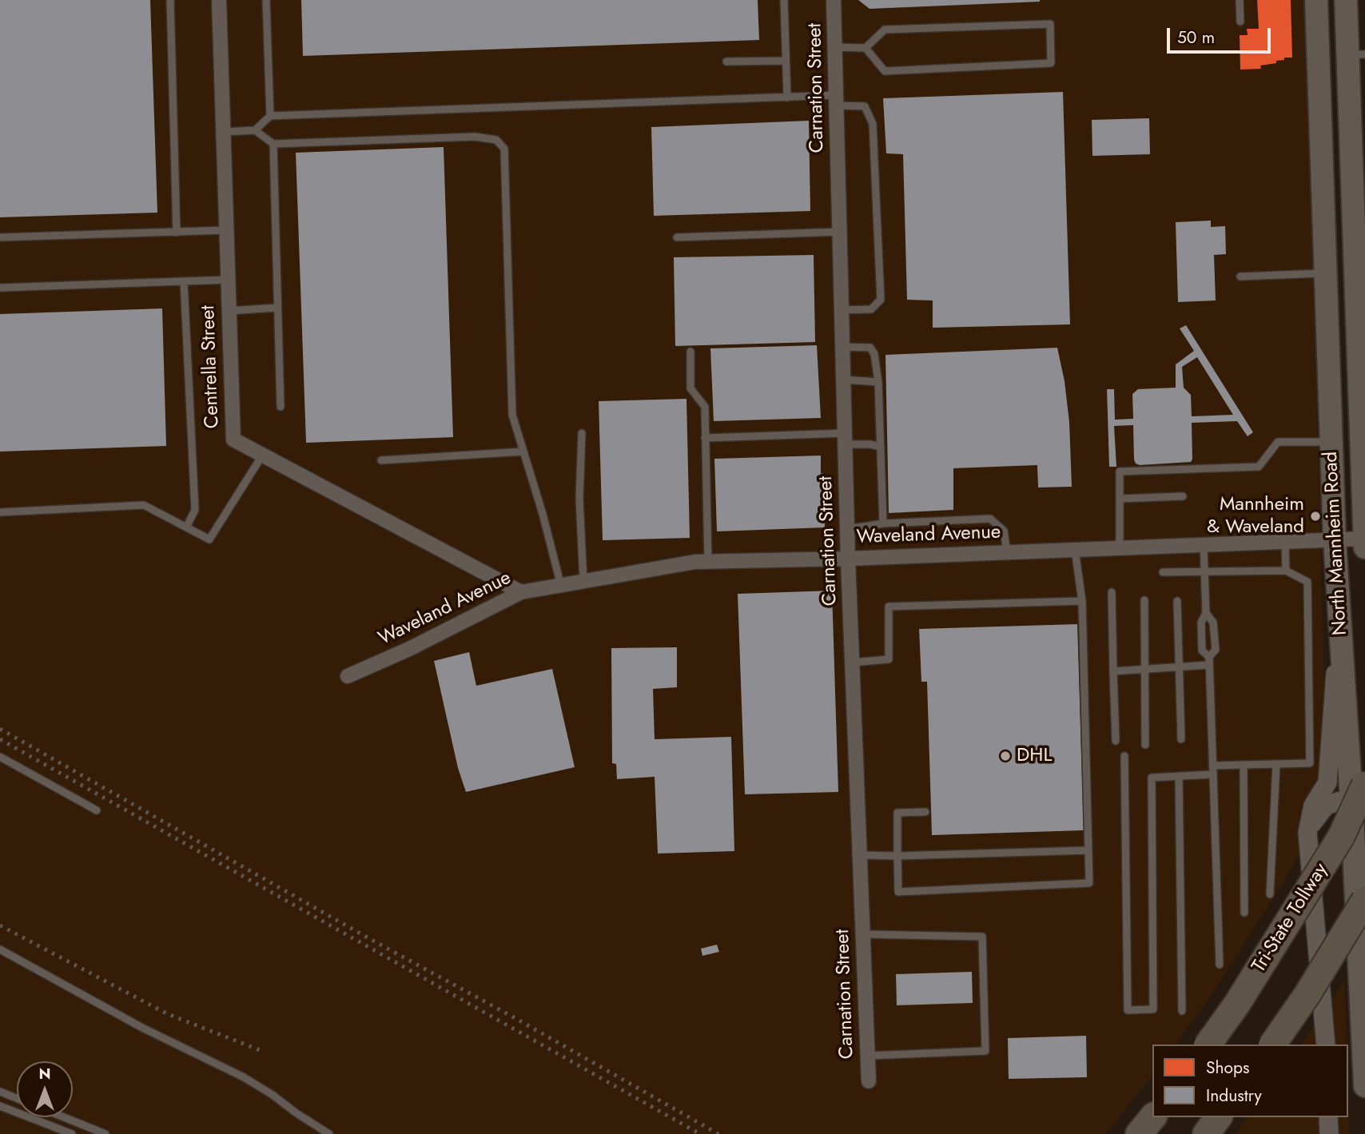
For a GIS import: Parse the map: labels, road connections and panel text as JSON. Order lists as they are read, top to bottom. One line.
{"streets":{"highway":["Tri-State Tollway"],"main road":["North Mannheim Road"],"street":["Carnation Street","Centrella Street","Waveland Avenue"]},"crossings":[["Carnation Street","Waveland Avenue"],["Centrella Street","Waveland Avenue"],["Waveland Avenue","North Mannheim Road"],["North Mannheim Road","Tri-State Tollway"]],"places":["Mannheim & Waveland","DHL"],"legend":["Shops","Industry"],"scale_bar":"50 m","north":"top"}
